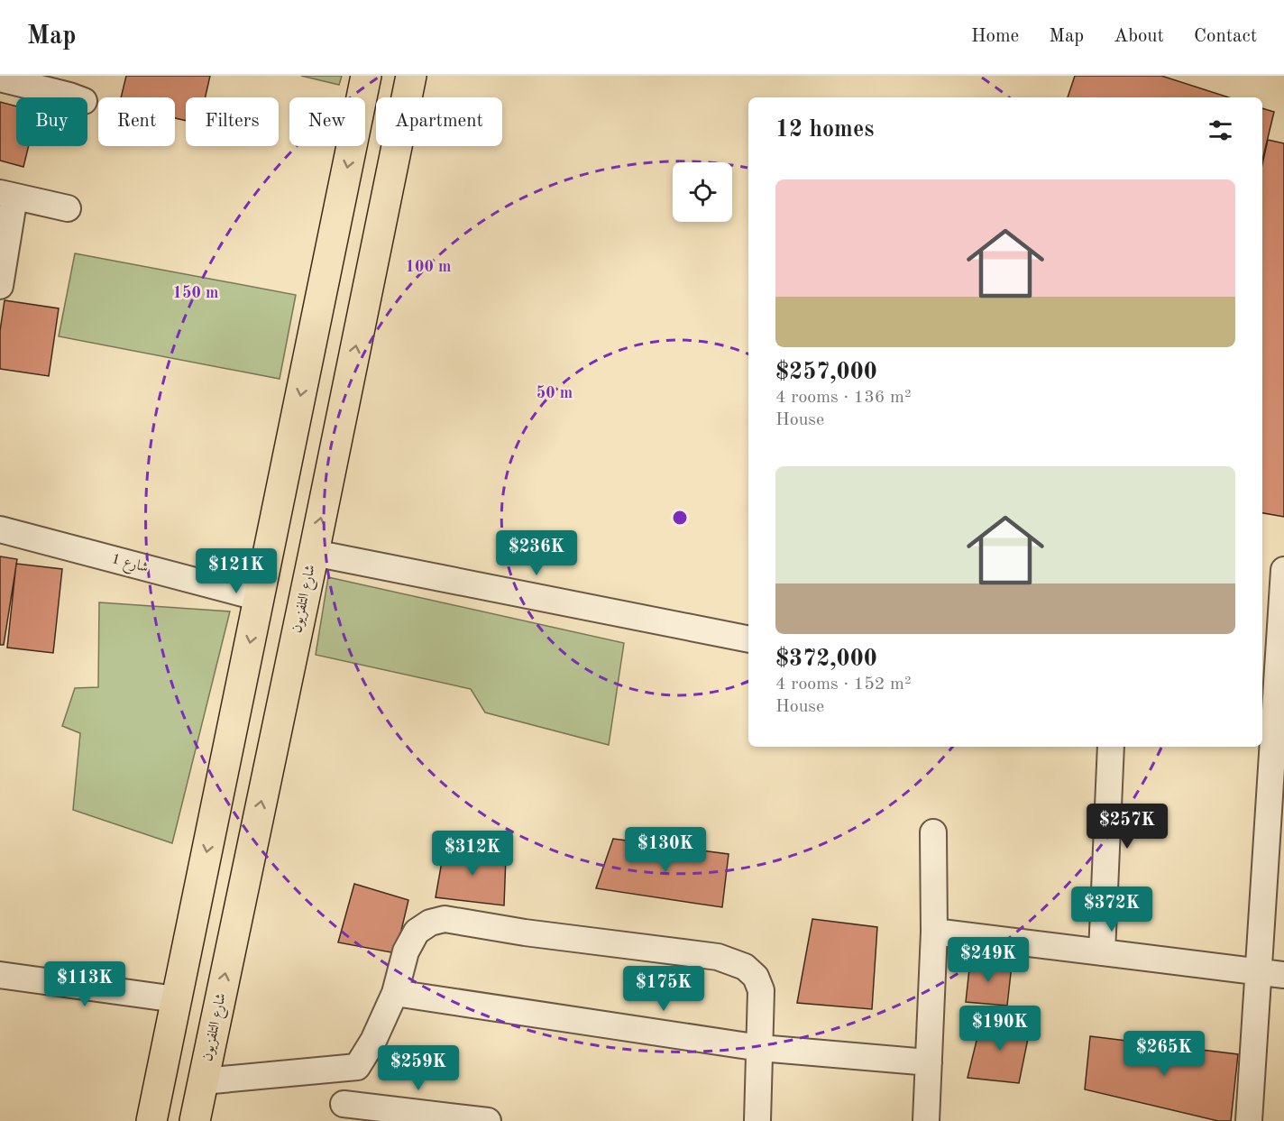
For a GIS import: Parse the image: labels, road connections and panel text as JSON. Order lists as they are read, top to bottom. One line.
{"streets":{"main road":["شارع التلفزيون"],"street":["شارع 1"]},"page":{"header":"Map","nav":["Home","Map","About","Contact"],"chip":["Buy","Rent","Filters","New","Apartment"],"heading":"12 homes","list":[{"name":"$257,000","note":"4 rooms · 136 m² · House"},{"name":"$372,000","note":"4 rooms · 152 m² · House"}],"price":["$236K","$121K","$257K","$130K","$312K","$372K","$249K","$113K","$175K","$190K","$265K","$259K"]},"rings":["100 m","150 m","50 m"]}
